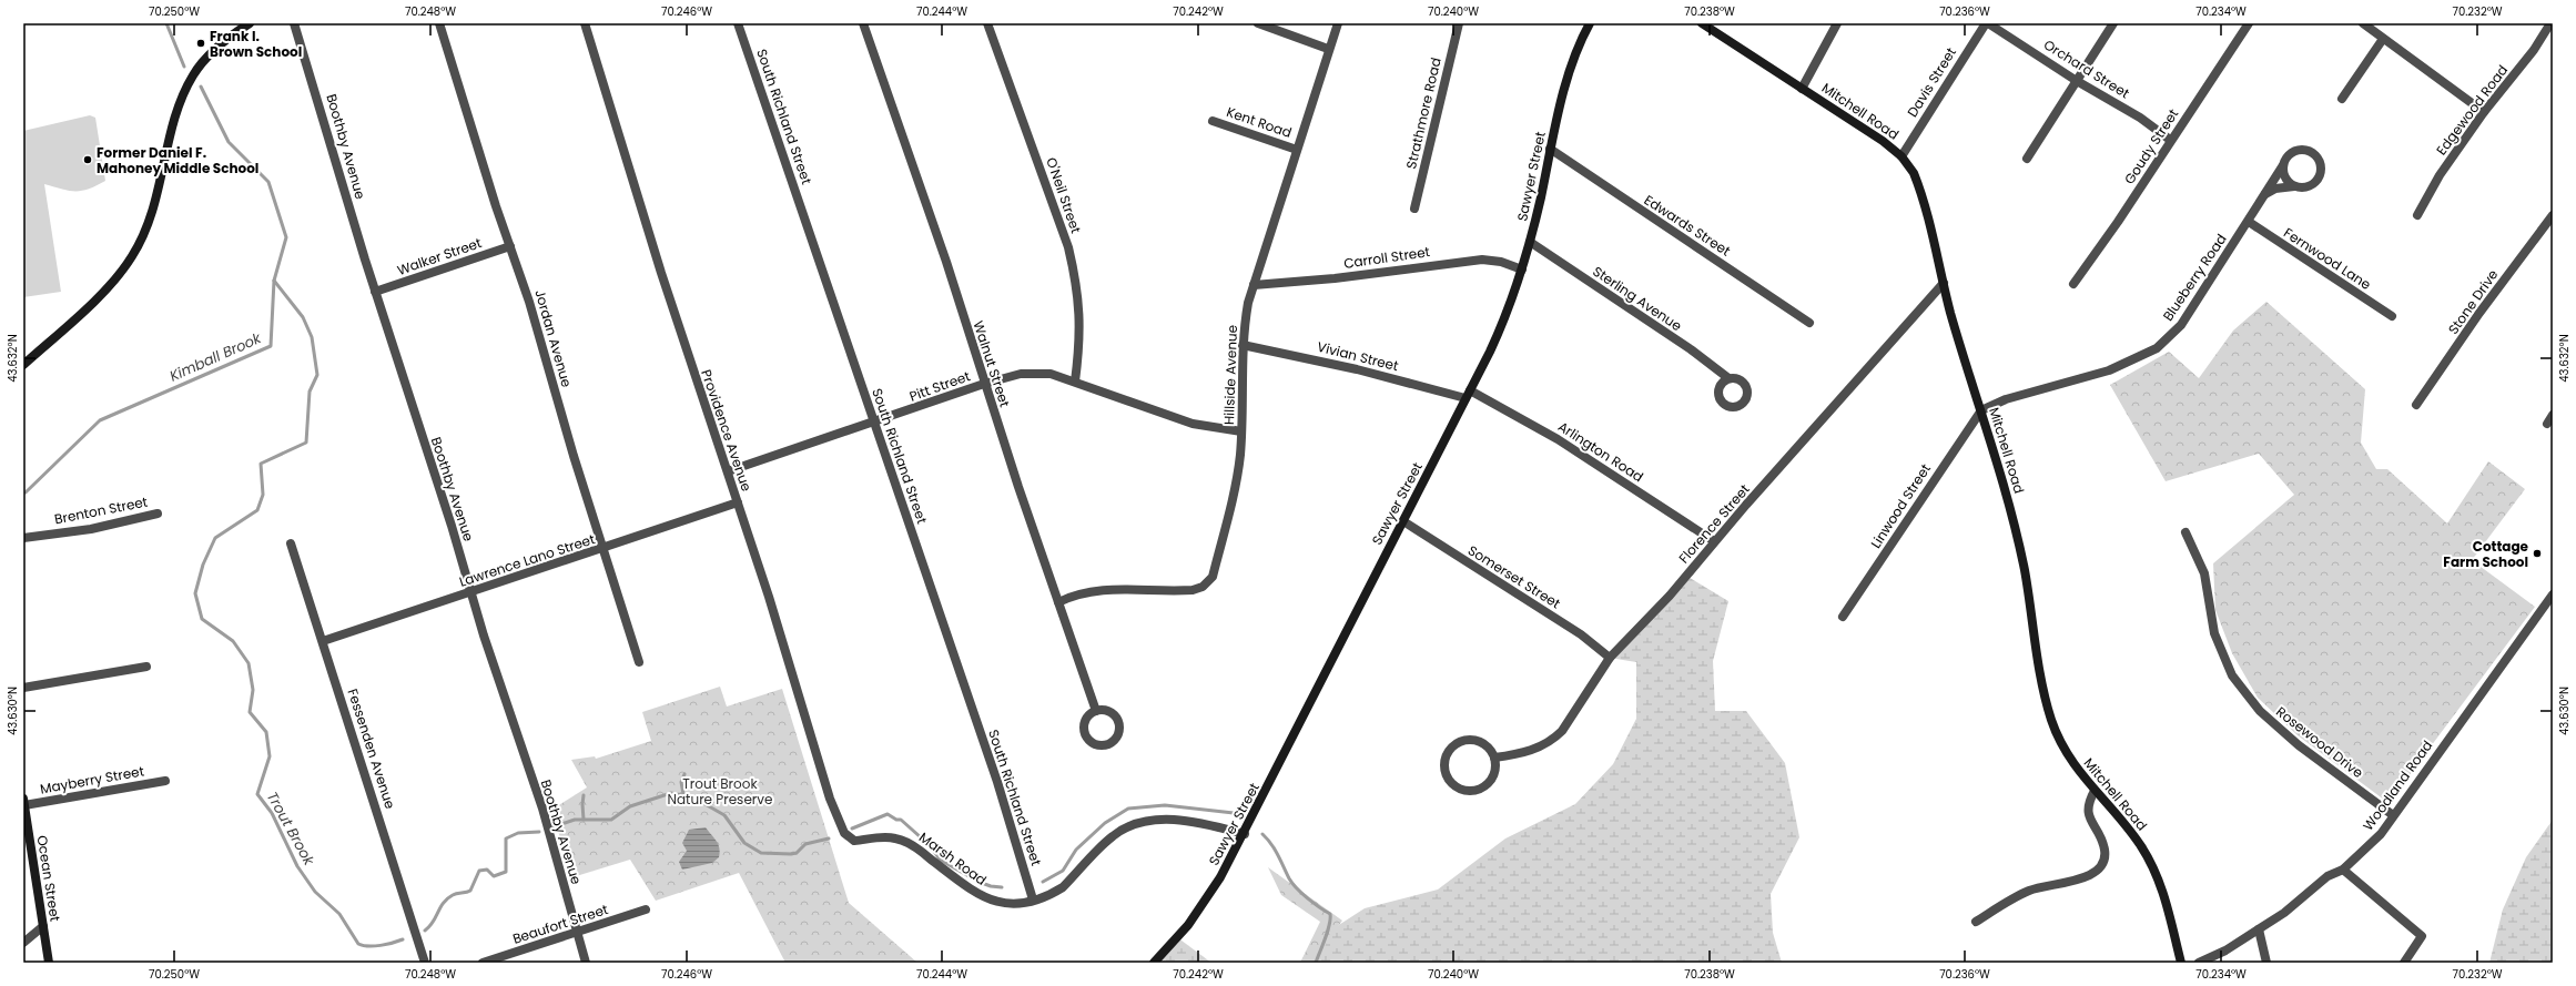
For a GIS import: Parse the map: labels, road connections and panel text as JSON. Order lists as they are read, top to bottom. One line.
{"streets":{"street":["Orchard Street","Davis Street","Edgewood Road","Mitchell Road","Strathmore Road","South Richland Street","Kent Road","Boothby Avenue","Goudy Street","Sawyer Street","O'Neil Street","Edwards Street","Walker Street","Carroll Street","Fernwood Lane","Blueberry Road","Sterling Avenue","Stone Drive","Jordan Avenue","Vivian Street","Walnut Street","Hillside Avenue","Pitt Street","Providence Avenue","Arlington Road","Linwood Street","Brenton Street","Florence Street","Lawrence Lano Street","Somerset Street","Rosewood Drive","Fessenden Avenue","Mayberry Street","Woodland Road","Marsh Road","Ocean Street","Beaufort Street"]},"crossings":[["Orchard Street","Davis Street"],["Orchard Street","Goudy Street"],["Davis Street","Mitchell Road"],["Mitchell Road","Blueberry Road"],["Mitchell Road","Linwood Street"],["Mitchell Road","Florence Street"],["South Richland Street","Pitt Street"],["South Richland Street","Marsh Road"],["Kent Road","Hillside Avenue"],["Boothby Avenue","Walker Street"],["Boothby Avenue","Lawrence Lano Street"],["Boothby Avenue","Beaufort Street"],["Sawyer Street","Edwards Street"],["Sawyer Street","Carroll Street"],["Sawyer Street","Sterling Avenue"],["Sawyer Street","Vivian Street"],["Sawyer Street","Arlington Road"],["Sawyer Street","Somerset Street"],["Sawyer Street","Marsh Road"],["O'Neil Street","Pitt Street"],["Walker Street","Jordan Avenue"],["Carroll Street","Hillside Avenue"],["Fernwood Lane","Blueberry Road"],["Blueberry Road","Linwood Street"],["Jordan Avenue","Lawrence Lano Street"],["Vivian Street","Hillside Avenue"],["Vivian Street","Arlington Road"],["Walnut Street","Hillside Avenue"],["Walnut Street","Pitt Street"],["Hillside Avenue","Pitt Street"],["Pitt Street","Providence Avenue"],["Providence Avenue","Lawrence Lano Street"],["Providence Avenue","Marsh Road"],["Arlington Road","Florence Street"],["Florence Street","Somerset Street"],["Lawrence Lano Street","Fessenden Avenue"],["Rosewood Drive","Woodland Road"],["Mayberry Street","Ocean Street"]],"water":["Kimball Brook","Trout Brook"],"parks":["Trout Brook Nature Preserve"],"places":["Frank I. Brown School","Former Daniel F. Mahoney Middle School","Cottage Farm School"],"coordinates":["70.250°W","70.248°W","70.246°W","70.244°W","70.242°W","70.240°W","70.238°W","70.236°W","70.234°W","70.232°W","43.632°N","43.630°N"]}
